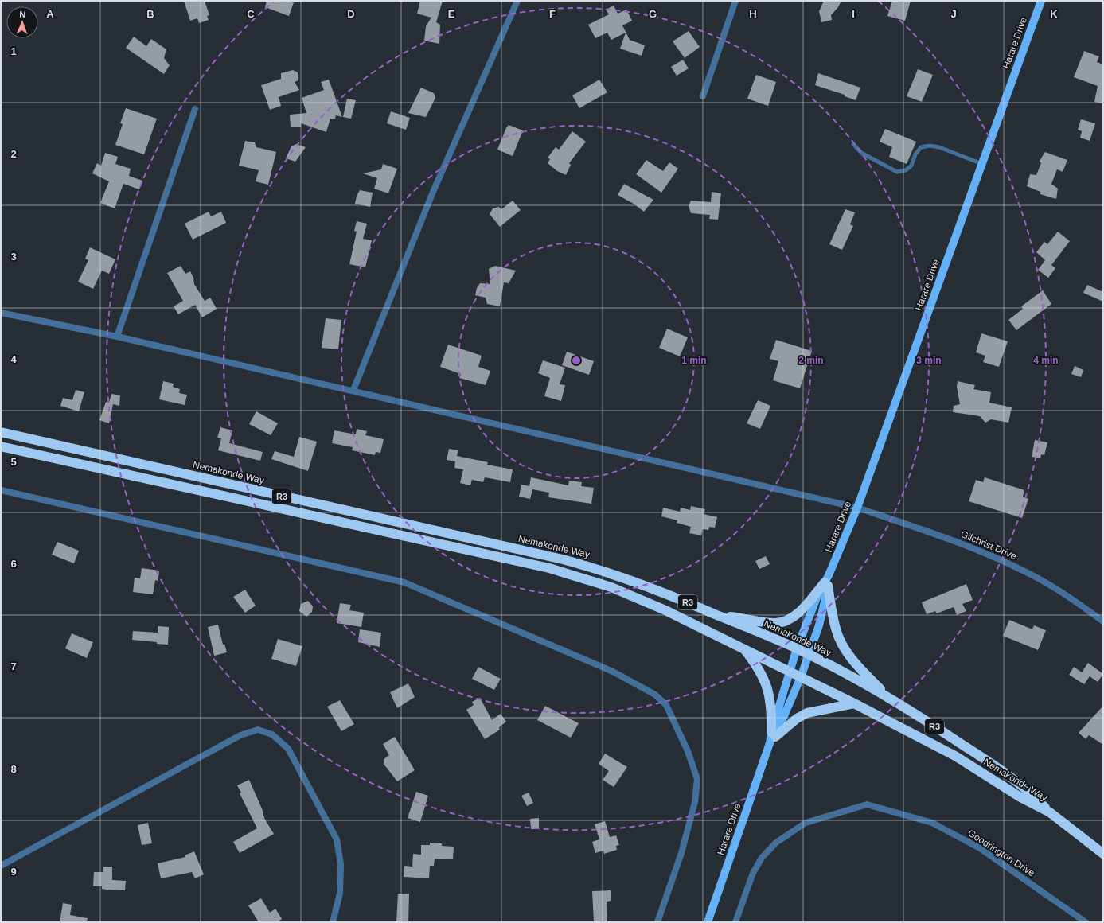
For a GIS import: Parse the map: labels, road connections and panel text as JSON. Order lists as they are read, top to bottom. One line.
{"streets":{"highway":["Nemakonde Way","R3"],"main road":["Harare Drive"],"street":["Gilchrist Drive","Goodrington Drive"]},"crossings":[["Harare Drive","Nemakonde Way"],["Harare Drive","R3"],["Harare Drive","Gilchrist Drive"],["Nemakonde Way","R3"]],"north":"top","grid":{"columns":["A","B","C","D","E","F","G","H","I","J","K"],"rows":["1","2","3","4","5","6","7","8","9"]},"rings":["1 min","2 min","3 min","4 min"]}
